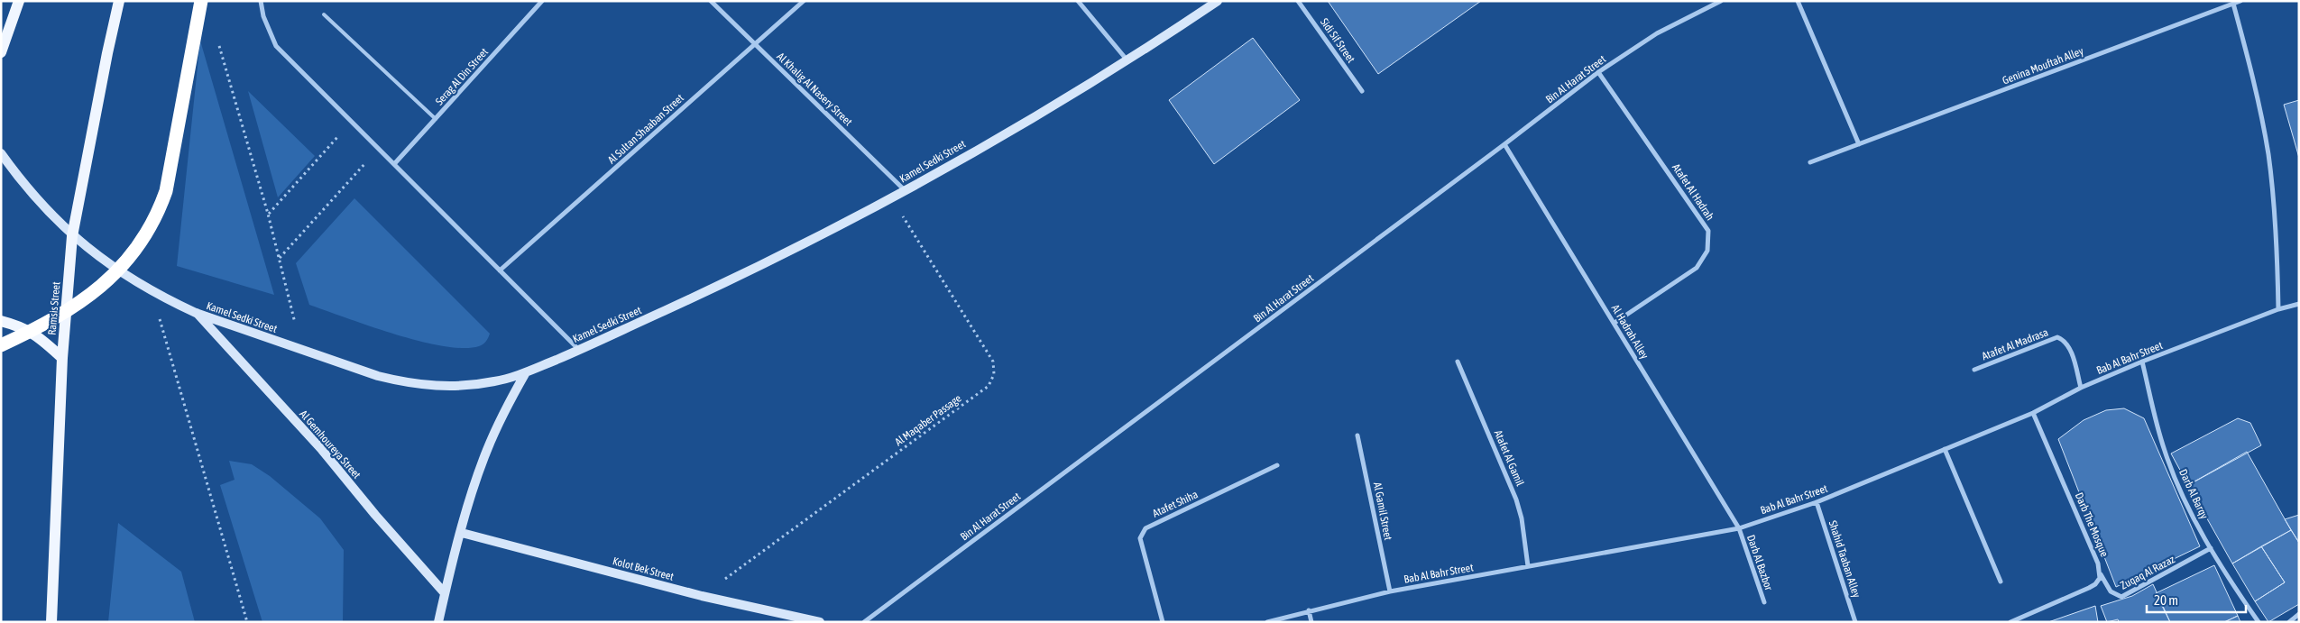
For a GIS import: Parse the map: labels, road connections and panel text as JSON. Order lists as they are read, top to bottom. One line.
{"streets":{"main road":["Kamel Sedki Street","Ramsis Street","Al Gemhoureya Street","Kolot Bek Street"],"street":["Sidi Sif Street","Genina Mouftah Alley","Serag Al Din Street","Bin Al Harat Street","Al Khalig Al Nasery Street","Al Sultan Shaaban Street","Atafet Al Hadrah","Al Hadrah Alley","Atafet Al Madrasa","Bab Al Bahr Street","Atafet Al Gamil","Darb Al Barqy","Atafet Shiha","Al Gamil Street","Darb The Mosque","Shahid Taaban Alley","Darb Al Bazbor","Zuqaq Al Razaz"],"path":["Al Maqaber Passage"]},"crossings":[["Bin Al Harat Street","Atafet Al Hadrah"],["Bin Al Harat Street","Al Hadrah Alley"],["Al Khalig Al Nasery Street","Al Sultan Shaaban Street"],["Al Khalig Al Nasery Street","Kamel Sedki Street"],["Kamel Sedki Street","Ramsis Street"],["Kamel Sedki Street","Al Maqaber Passage"],["Kamel Sedki Street","Al Gemhoureya Street"],["Atafet Al Hadrah","Al Hadrah Alley"],["Al Hadrah Alley","Bab Al Bahr Street"],["Al Hadrah Alley","Darb Al Bazbor"],["Atafet Al Madrasa","Bab Al Bahr Street"],["Bab Al Bahr Street","Atafet Al Gamil"],["Bab Al Bahr Street","Darb Al Barqy"],["Bab Al Bahr Street","Al Gamil Street"],["Bab Al Bahr Street","Darb The Mosque"],["Bab Al Bahr Street","Shahid Taaban Alley"],["Bab Al Bahr Street","Darb Al Bazbor"],["Al Maqaber Passage","Kolot Bek Street"],["Darb Al Barqy","Zuqaq Al Razaz"],["Darb The Mosque","Zuqaq Al Razaz"]],"scale_bar":"20 m"}
